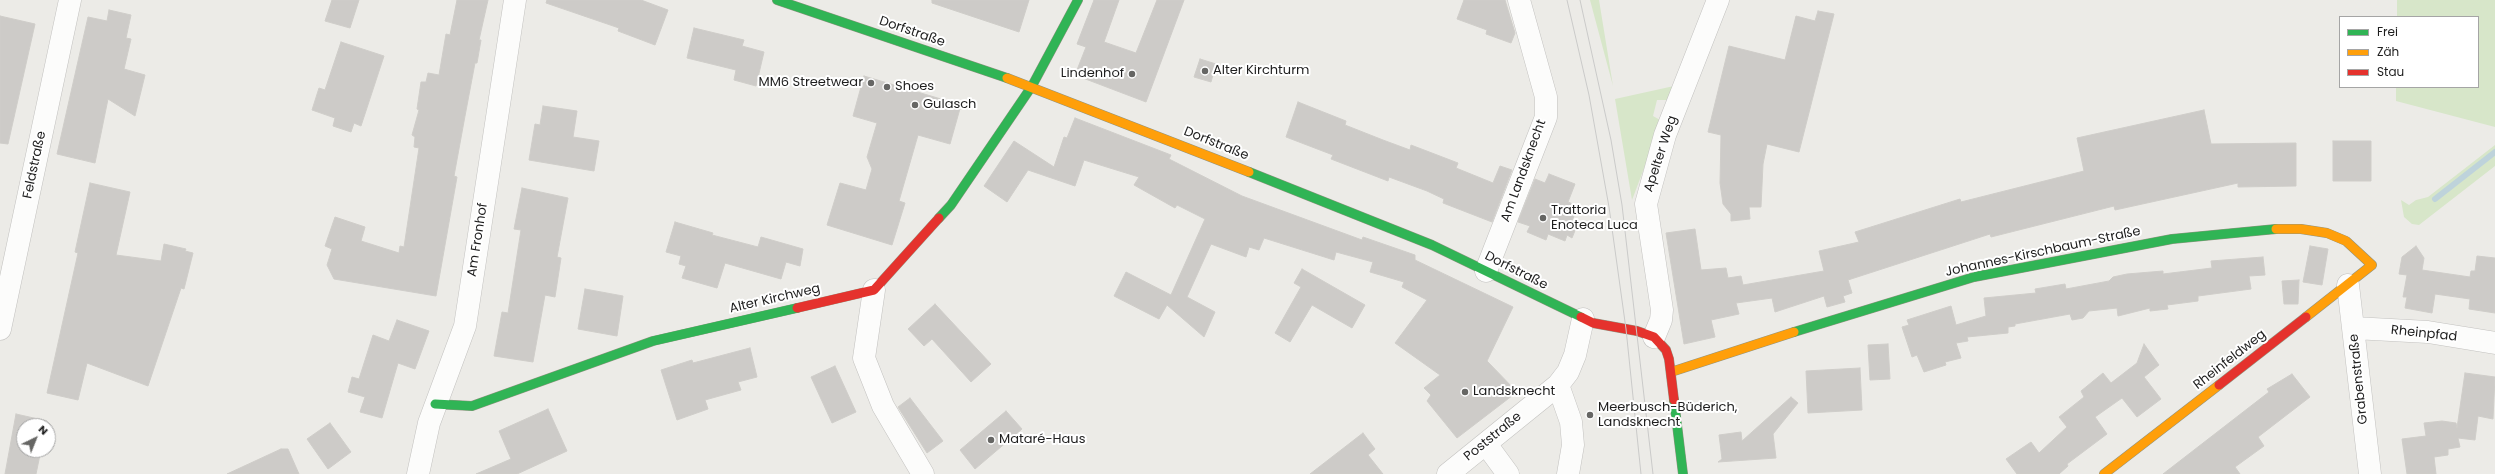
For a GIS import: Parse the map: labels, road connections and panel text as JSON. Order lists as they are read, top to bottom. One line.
{"streets":{"street":["Dorfstraße","Apelter Weg","Feldstraße","Am Landsknecht","Am Fronhof","Johannes-Kirschbaum-Straße","Alter Kirchweg","Rheinpfad","Rheinfeldweg","Grabenstraße","Poststraße"]},"crossings":[["Dorfstraße","Apelter Weg"],["Dorfstraße","Am Landsknecht"],["Dorfstraße","Poststraße"],["Am Fronhof","Alter Kirchweg"],["Johannes-Kirschbaum-Straße","Rheinfeldweg"],["Rheinpfad","Grabenstraße"],["Rheinfeldweg","Grabenstraße"]],"places":["Alter Kirchturm","Lindenhof","MM6 Streetwear","Shoes","Gulasch","Trattoria Enoteca Luca","Landsknecht","Meerbusch-Büderich, Landsknecht","Mataré-Haus"],"legend":["Frei","Zäh","Stau"],"north":"top right"}
